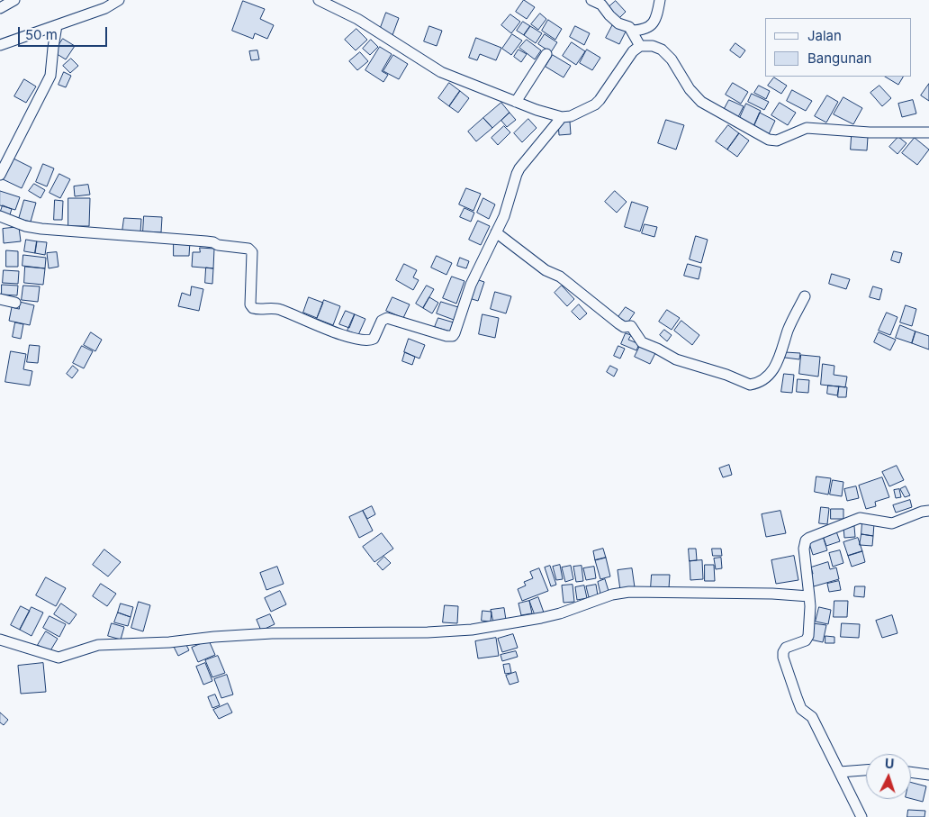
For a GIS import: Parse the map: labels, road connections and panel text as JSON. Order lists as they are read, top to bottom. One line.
{"legend":["Jalan","Bangunan"],"scale_bar":"50 m","north":"top"}
